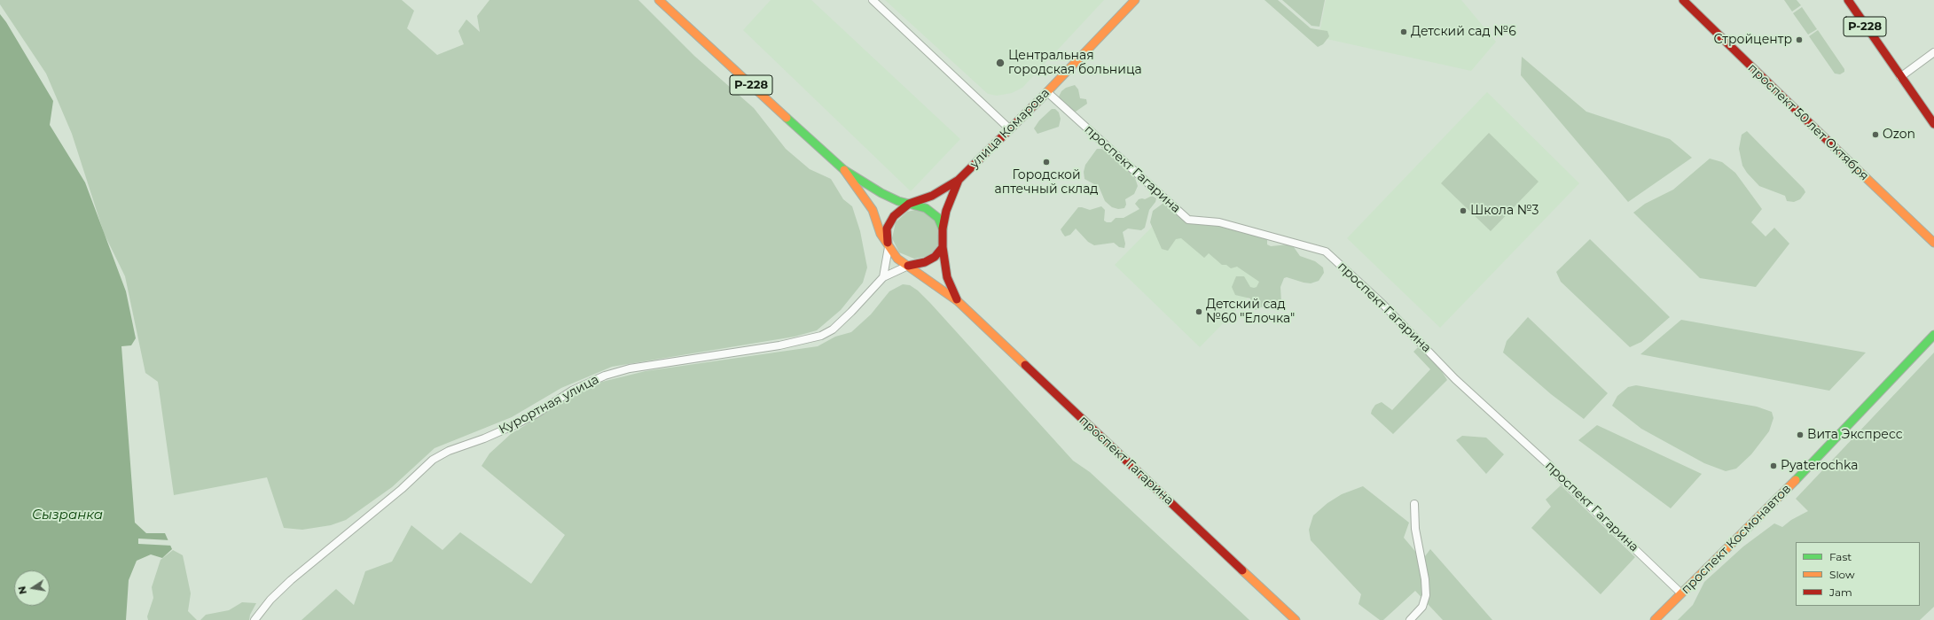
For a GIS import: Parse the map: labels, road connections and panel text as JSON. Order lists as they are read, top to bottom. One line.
{"streets":{"main road":["Р-228","проспект 50 лет Октября","улица Комарова","проспект Гагарина","проспект Космонавтов"],"street":["Курортная улица"]},"crossings":[["Р-228","проспект Гагарина"],["Р-228","Курортная улица"],["улица Комарова","проспект Гагарина"],["проспект Гагарина","Курортная улица"],["проспект Гагарина","проспект Космонавтов"]],"water":["Сызранка"],"places":["Детский сад №6","Стройцентр","Центральная городская больница","Ozon","Городской аптечный склад","Школа №3","Детский сад №60 \"Елочка\"","Вита Экспресс","Pyaterochka"],"legend":["Fast","Slow","Jam"],"north":"left"}
